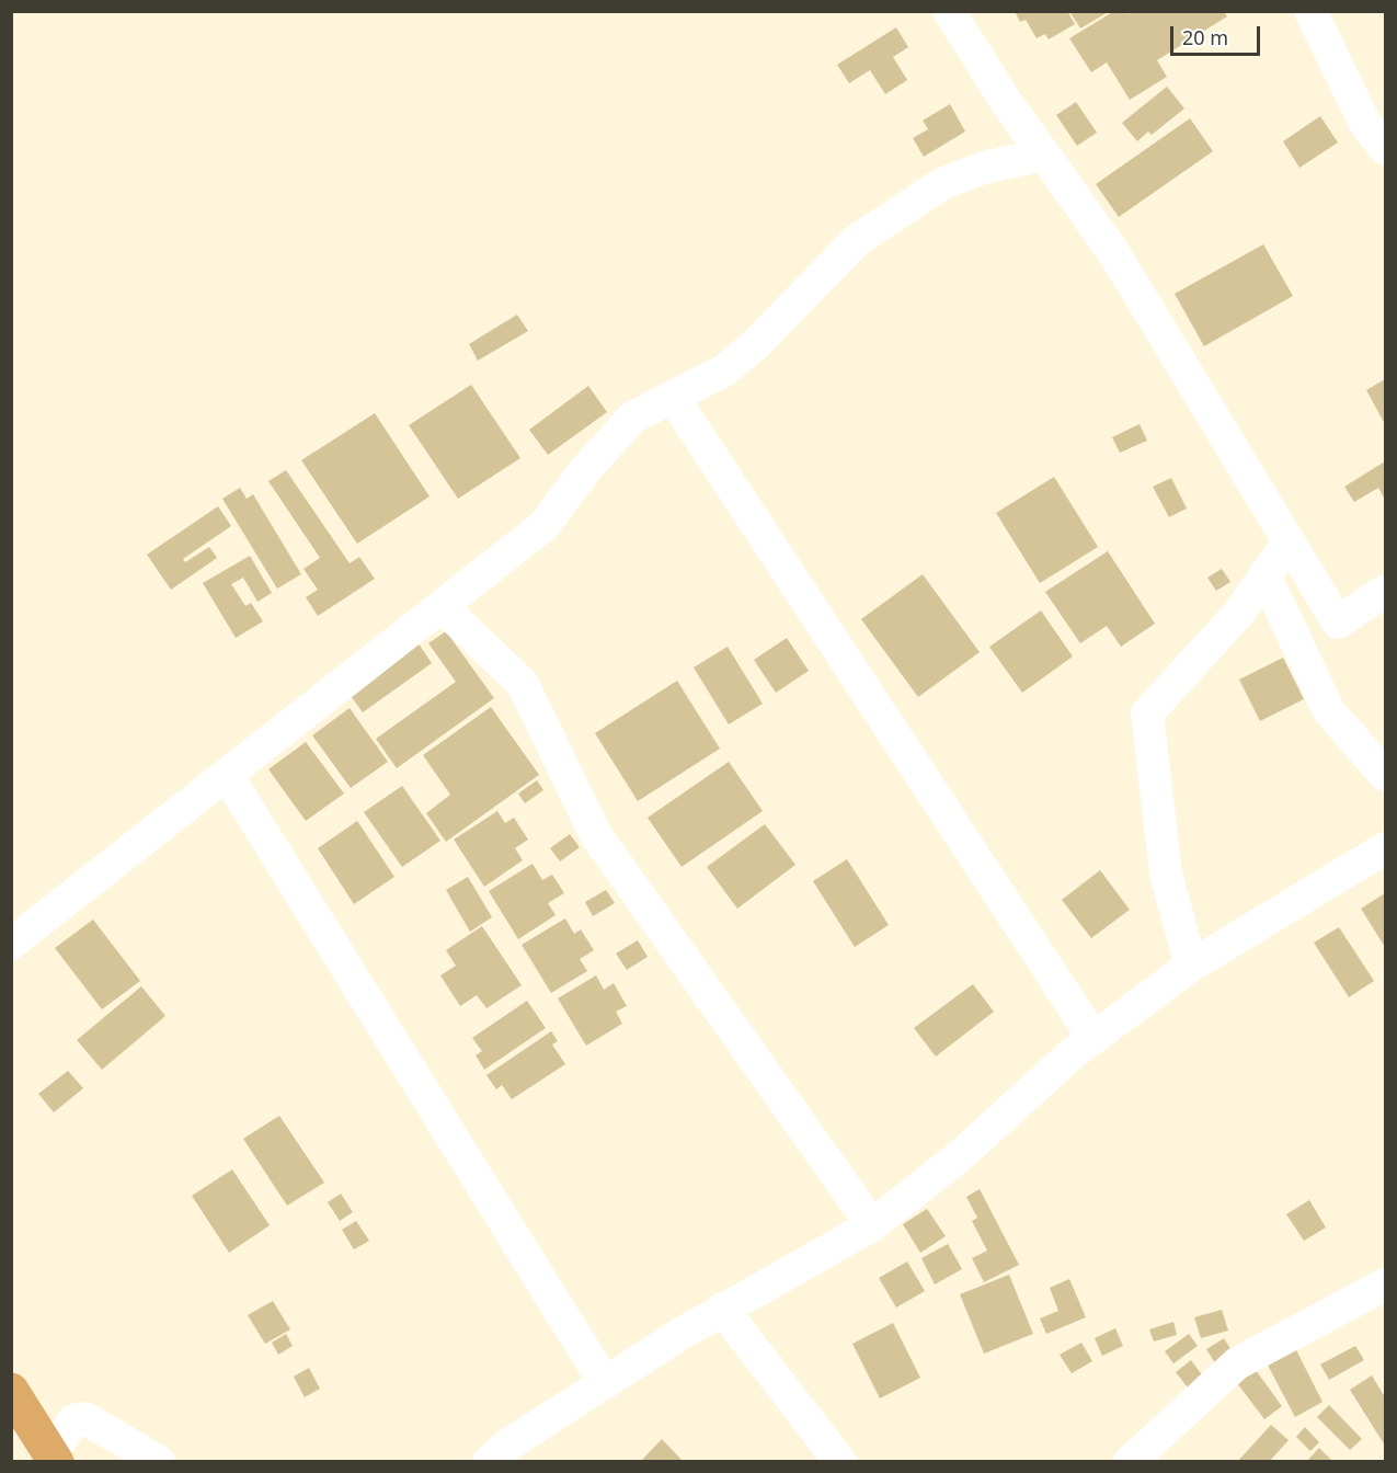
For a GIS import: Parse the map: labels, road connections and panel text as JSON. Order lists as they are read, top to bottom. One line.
{"scale_bar":"20 m"}
